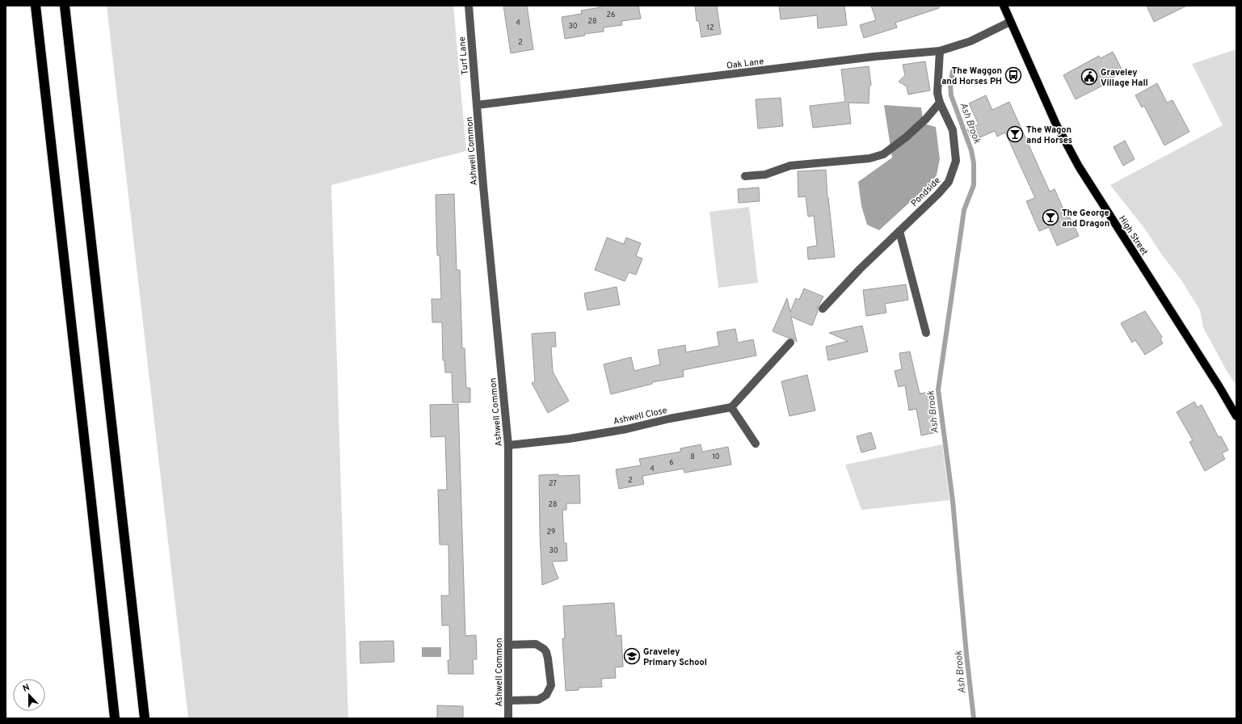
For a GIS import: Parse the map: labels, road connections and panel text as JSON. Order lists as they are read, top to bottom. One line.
{"streets":{"main road":["High Street"],"street":["Turf Lane","Oak Lane","Ashwell Common","Pondside","Ashwell Close"]},"crossings":[["Turf Lane","Oak Lane"],["Turf Lane","Ashwell Common"],["Oak Lane","Ashwell Common"],["Oak Lane","Pondside"],["Oak Lane","High Street"],["Ashwell Common","Ashwell Close"]],"water":["Ash Brook"],"places":{"bus stop":["The Waggon and Horses PH"],"public building":["Graveley Village Hall"],"bar":["The Wagon and Horses","The George and Dragon"],"school or university":["Graveley Primary School"]},"house_numbers":["26","28","4","30","12","2","8","10","6","4","2","27","28","29","30"],"north":"top"}
